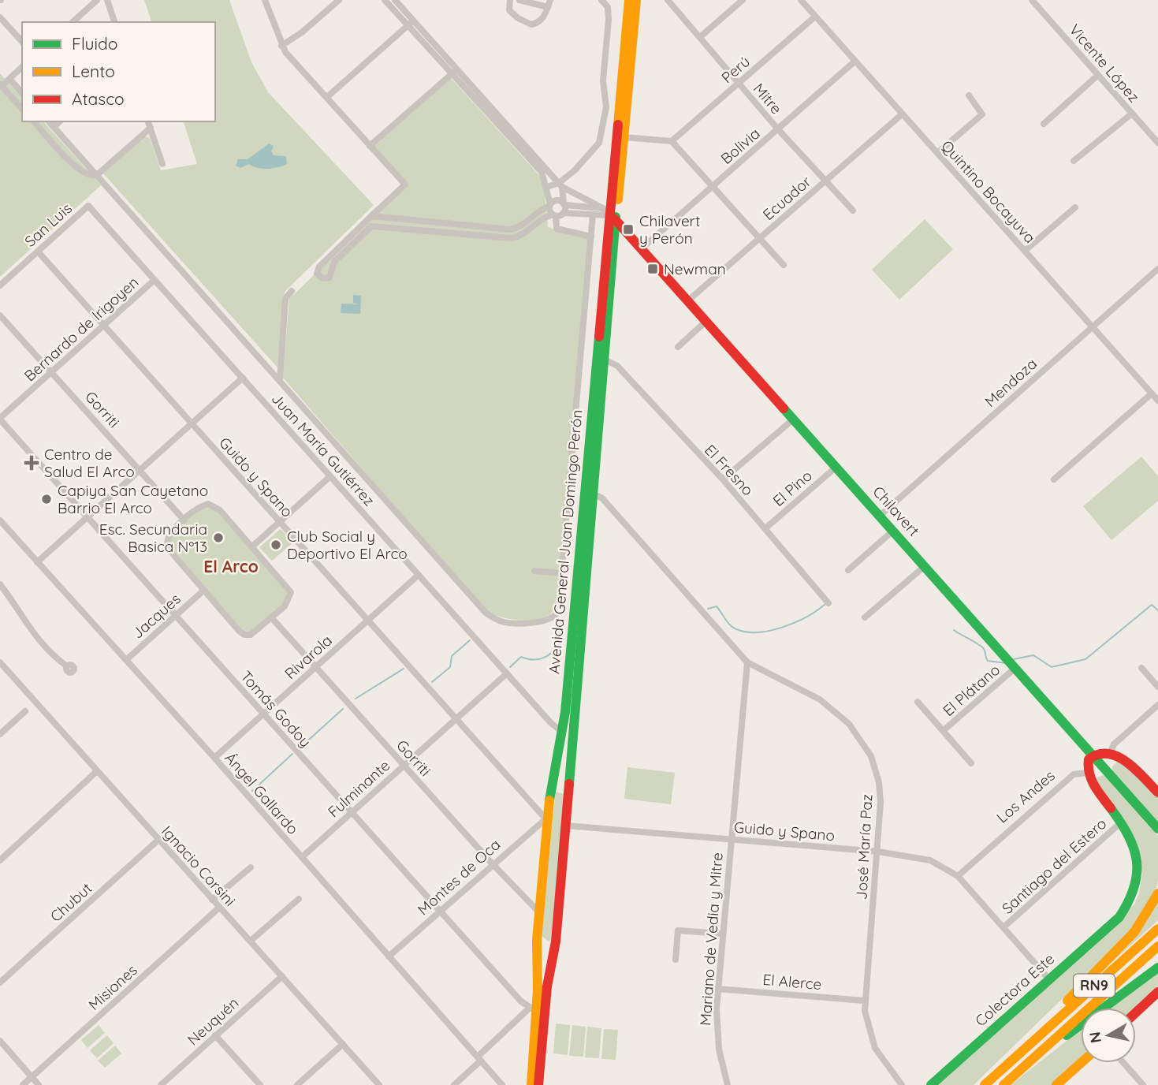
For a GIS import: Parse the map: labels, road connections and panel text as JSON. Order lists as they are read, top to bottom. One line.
{"streets":{"main road":["Chilavert","Avenida General Juan Domingo Perón","RN9","Colectora Este"],"street":["Vicente López","Perú","Mitre","Bolivia","Quintino Bocayuva","Ecuador","San Luis","Bernardo de Irigoyen","Mendoza","Gorriti","Juan María Gutiérrez","El Fresno","Guido y Spano","El Pino","Jacques","Rivarola","El Plátano","Tomás Godoy","Fulminante","Ángel Gallardo","Los Andes","José María Paz","Ignacio Corsini","Santiago del Estero","Montes de Oca","Chubut","Mariano de Vedia y Mitre","El Alerce","Misiones","Neuquén"]},"crossings":[["Perú","Mitre"],["Perú","Quintino Bocayuva"],["Mitre","Bolivia"],["Mitre","Ecuador"],["Bolivia","Quintino Bocayuva"],["Bolivia","Chilavert"],["Quintino Bocayuva","Ecuador"],["Quintino Bocayuva","Mendoza"],["Ecuador","Chilavert"],["San Luis","Juan María Gutiérrez"],["San Luis","Guido y Spano"],["Bernardo de Irigoyen","Gorriti"],["Bernardo de Irigoyen","Juan María Gutiérrez"],["Bernardo de Irigoyen","Guido y Spano"],["Bernardo de Irigoyen","Tomás Godoy"],["Mendoza","Chilavert"],["Gorriti","Avenida General Juan Domingo Perón"],["Gorriti","Rivarola"],["Gorriti","Fulminante"],["Gorriti","Montes de Oca"],["Juan María Gutiérrez","Avenida General Juan Domingo Perón"],["Juan María Gutiérrez","Rivarola"],["Juan María Gutiérrez","Fulminante"],["El Fresno","El Pino"],["El Fresno","Avenida General Juan Domingo Perón"],["Guido y Spano","Avenida General Juan Domingo Perón"],["Guido y Spano","Rivarola"],["Guido y Spano","Fulminante"],["Guido y Spano","Los Andes"],["Guido y Spano","José María Paz"],["Guido y Spano","Santiago del Estero"],["Guido y Spano","Montes de Oca"],["Guido y Spano","Mariano de Vedia y Mitre"],["Guido y Spano","Colectora Este"],["El Pino","Chilavert"],["Chilavert","Avenida General Juan Domingo Perón"],["Chilavert","El Plátano"],["Avenida General Juan Domingo Perón","Tomás Godoy"],["Avenida General Juan Domingo Perón","José María Paz"],["Avenida General Juan Domingo Perón","Montes de Oca"],["Jacques","Tomás Godoy"],["Jacques","Ángel Gallardo"],["Rivarola","Tomás Godoy"],["Rivarola","Ángel Gallardo"],["Tomás Godoy","Fulminante"],["Tomás Godoy","Montes de Oca"],["Fulminante","Ángel Gallardo"],["Ángel Gallardo","Montes de Oca"],["Los Andes","Colectora Este"],["José María Paz","Mariano de Vedia y Mitre"],["José María Paz","El Alerce"],["Ignacio Corsini","Chubut"],["Ignacio Corsini","Misiones"],["Ignacio Corsini","Neuquén"],["Santiago del Estero","Colectora Este"],["Mariano de Vedia y Mitre","El Alerce"]],"districts":["El Arco"],"places":{"transit":["Chilavert y Perón","Newman"],"health":["Centro de Salud El Arco"],"other":["Capiya San Cayetano Barrio El Arco","Esc. Secundaria Basica Nº13","Club Social y Deportivo El Arco"]},"legend":["Fluido","Lento","Atasco"],"north":"left"}
